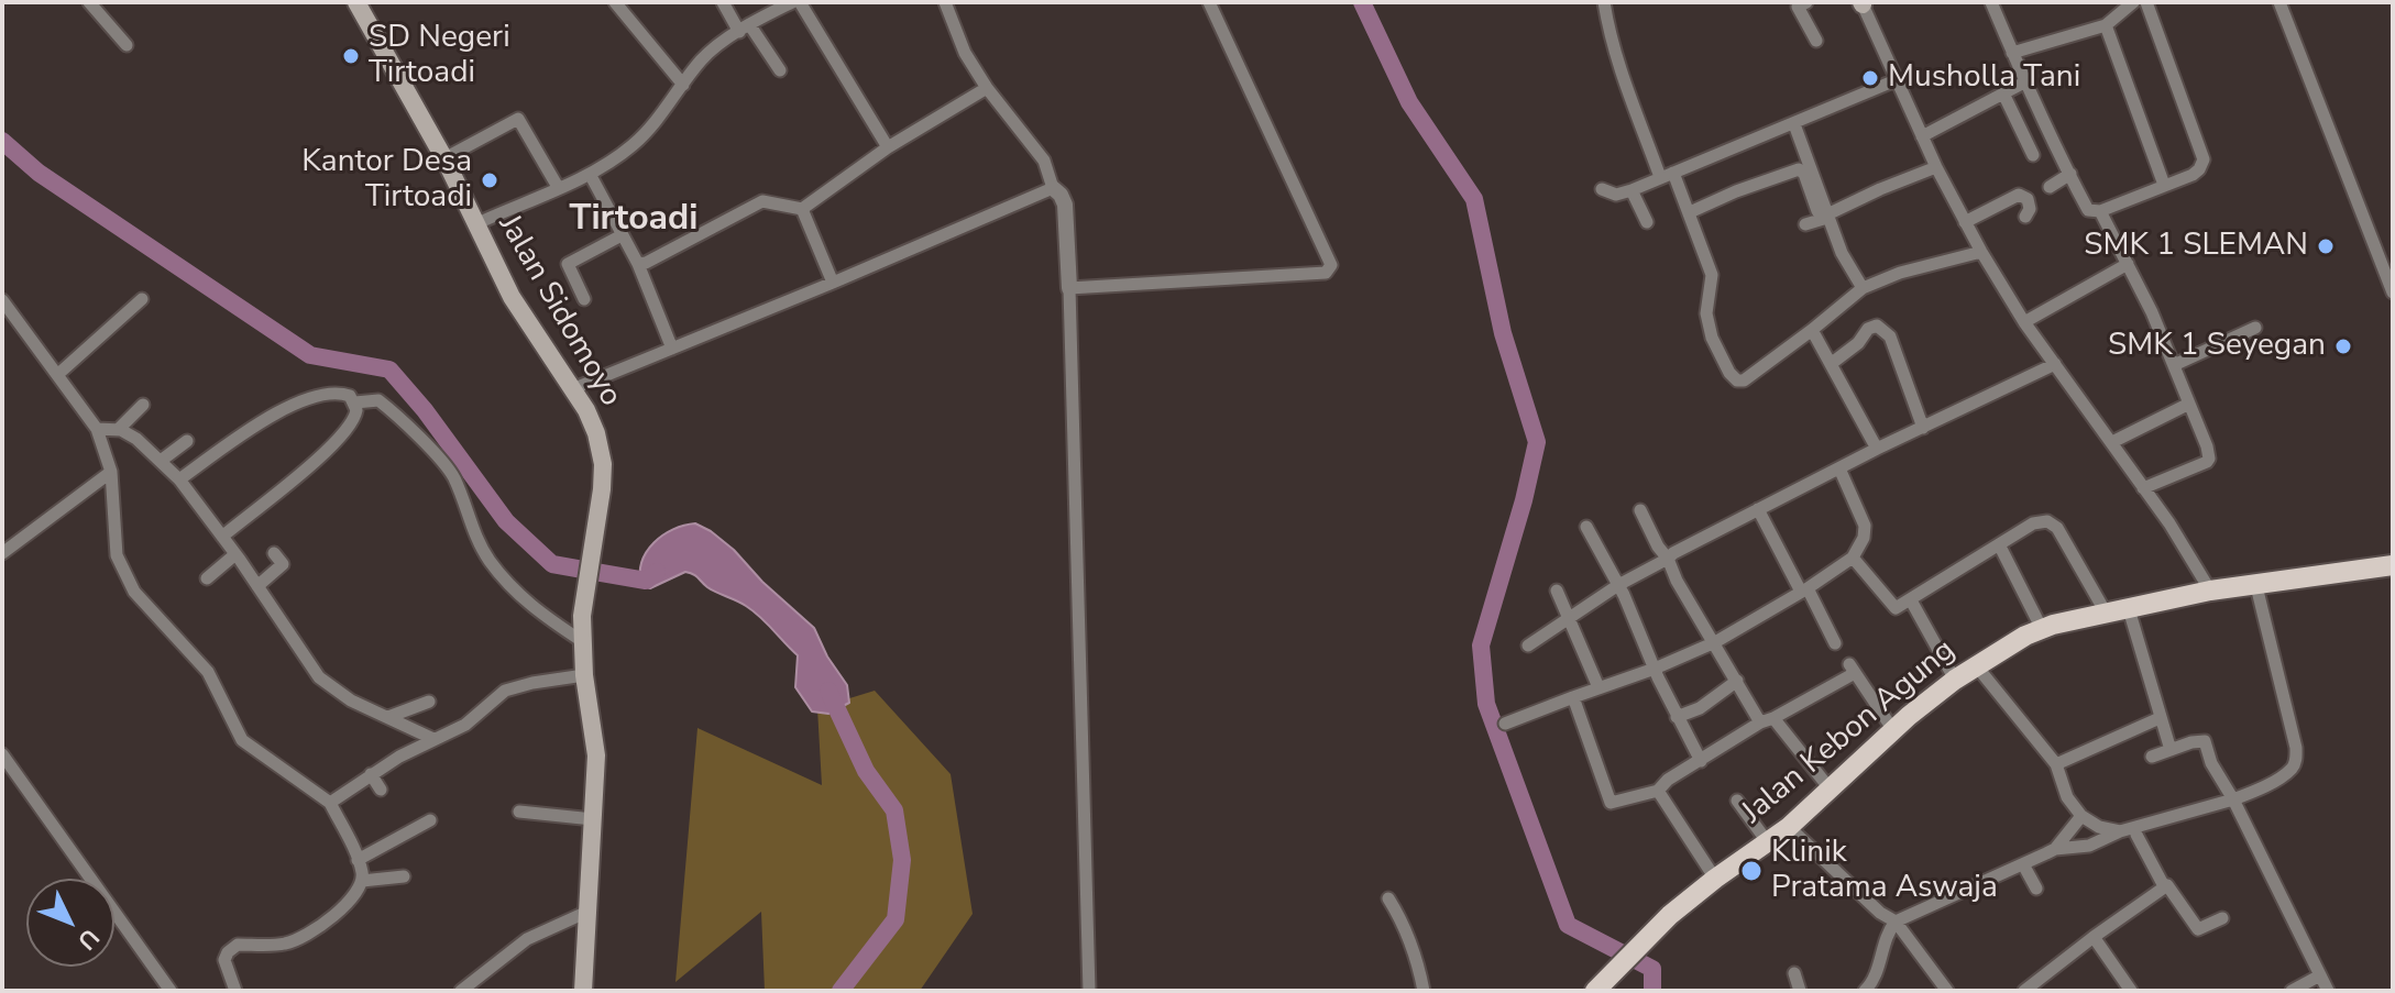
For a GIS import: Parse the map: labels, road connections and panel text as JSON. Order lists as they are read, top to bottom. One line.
{"streets":{"main road":["Jalan Sidomoyo","Jalan Kebon Agung"]},"districts":["Tirtoadi"],"places":["SD Negeri Tirtoadi","Musholla Tani","Kantor Desa Tirtoadi","SMK 1 SLEMAN","SMK 1 Seyegan","Klinik Pratama Aswaja"],"north":"bottom right"}
